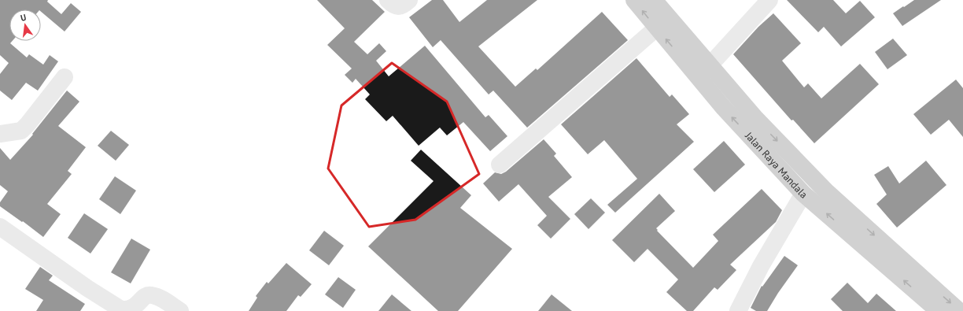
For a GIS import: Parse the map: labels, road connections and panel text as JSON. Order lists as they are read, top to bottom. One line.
{"streets":{"highway":["Jalan Raya Mandala"]},"north":"top"}
